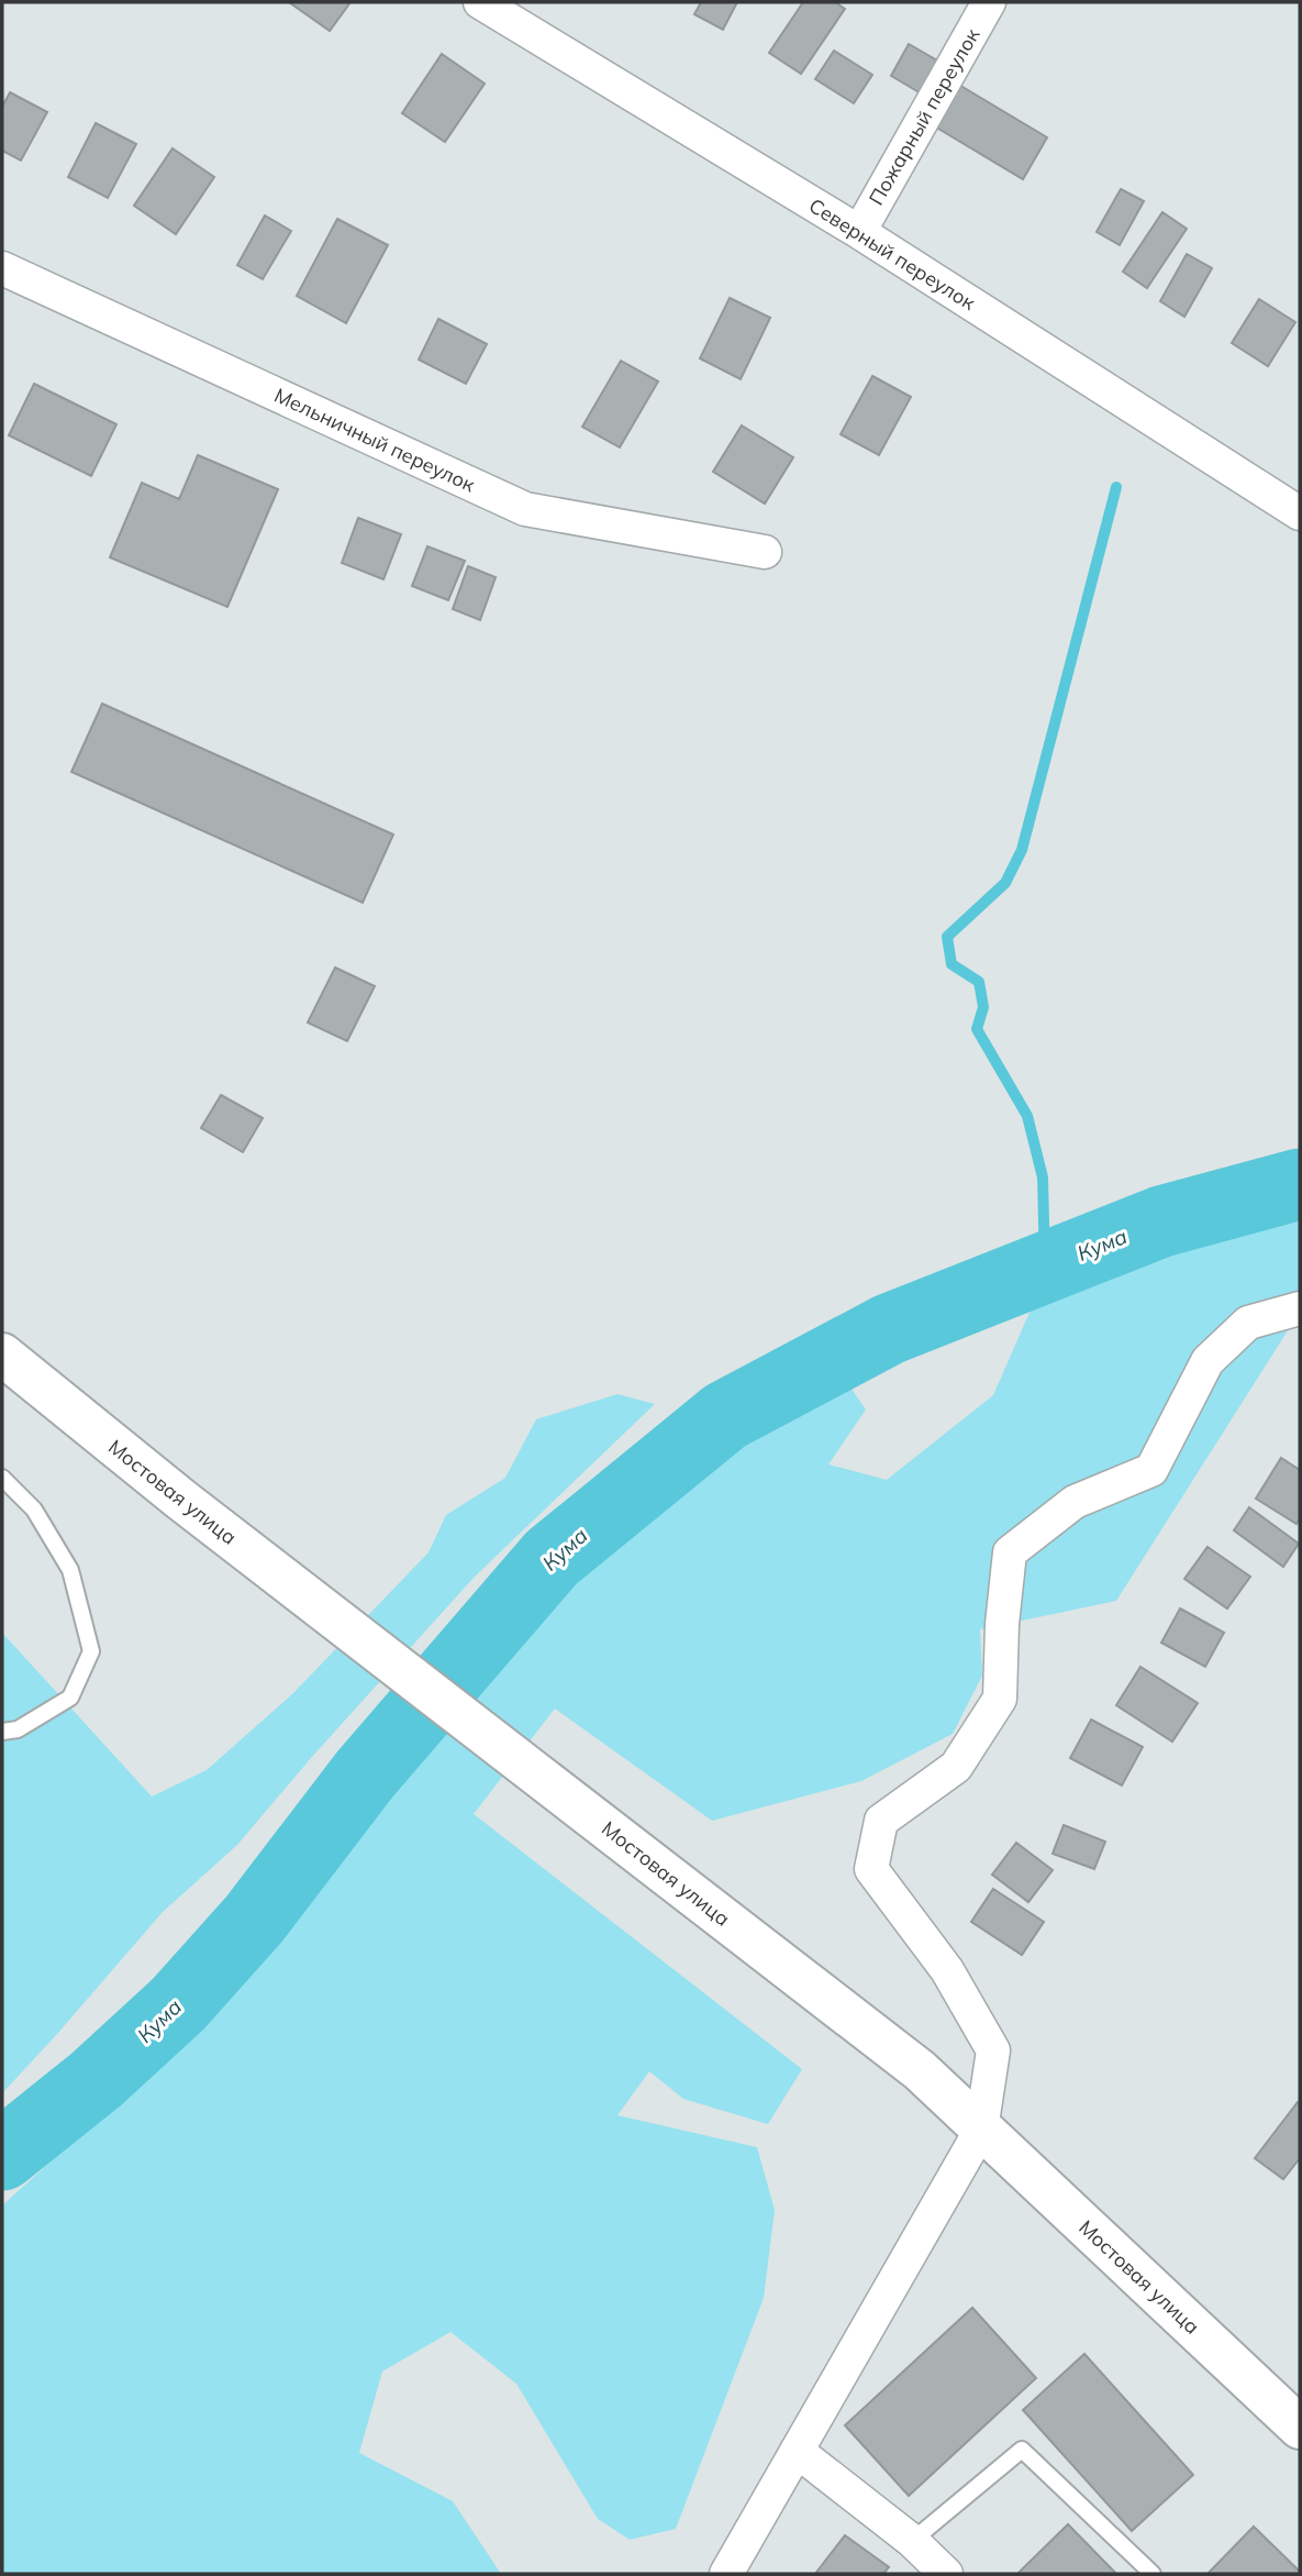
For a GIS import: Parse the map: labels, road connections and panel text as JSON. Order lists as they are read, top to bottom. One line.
{"streets":{"main road":["Мостовая улица"],"street":["Пожарный переулок","Северный переулок","Мельничный переулок"]},"crossings":[["Пожарный переулок","Северный переулок"]],"water":["Кума"]}
